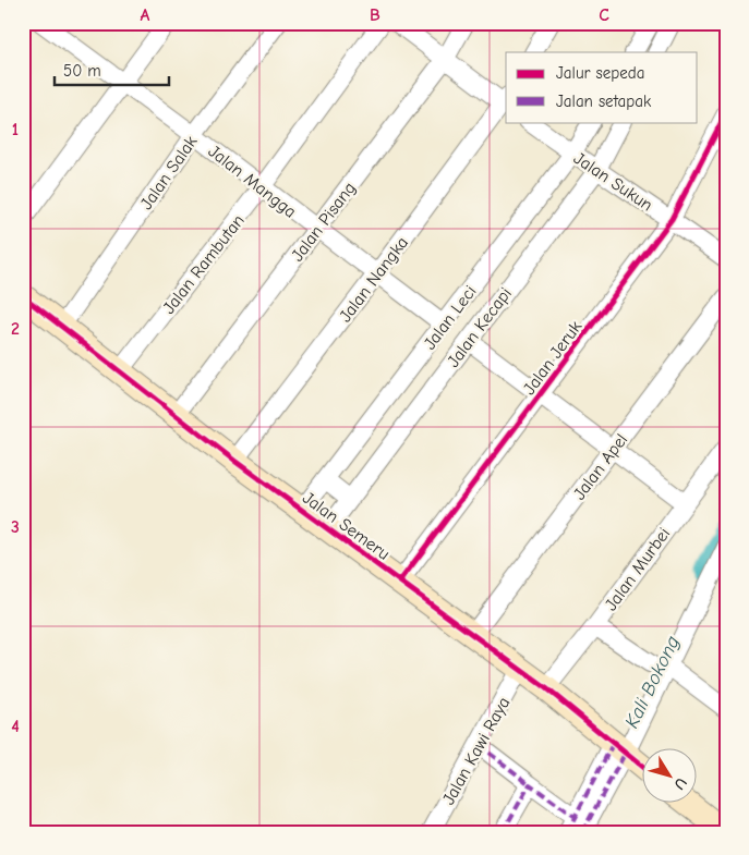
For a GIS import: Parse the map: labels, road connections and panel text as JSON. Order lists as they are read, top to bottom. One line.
{"streets":{"street":["Jalan Salak","Jalan Mangga","Jalan Sukun","Jalan Pisang","Jalan Rambutan","Jalan Nangka","Jalan Leci","Jalan Kecapi","Jalan Jeruk","Jalan Apel","Jalan Semeru","Jalan Murbei","Jalan Kawi Raya"]},"crossings":[["Jalan Salak","Jalan Mangga"],["Jalan Salak","Jalan Semeru"],["Jalan Mangga","Jalan Pisang"],["Jalan Mangga","Jalan Rambutan"],["Jalan Mangga","Jalan Nangka"],["Jalan Mangga","Jalan Leci"],["Jalan Sukun","Jalan Leci"],["Jalan Sukun","Jalan Kecapi"],["Jalan Sukun","Jalan Jeruk"],["Jalan Pisang","Jalan Semeru"],["Jalan Rambutan","Jalan Semeru"],["Jalan Nangka","Jalan Semeru"],["Jalan Leci","Jalan Semeru"],["Jalan Kecapi","Jalan Semeru"],["Jalan Jeruk","Jalan Semeru"],["Jalan Apel","Jalan Semeru"],["Jalan Semeru","Jalan Murbei"],["Jalan Semeru","Jalan Kawi Raya"]],"water":["Kali Bokong"],"legend":["Jalur sepeda","Jalan setapak"],"scale_bar":"50 m","north":"bottom right","grid":{"columns":["A","B","C"],"rows":["1","2","3","4"]}}
